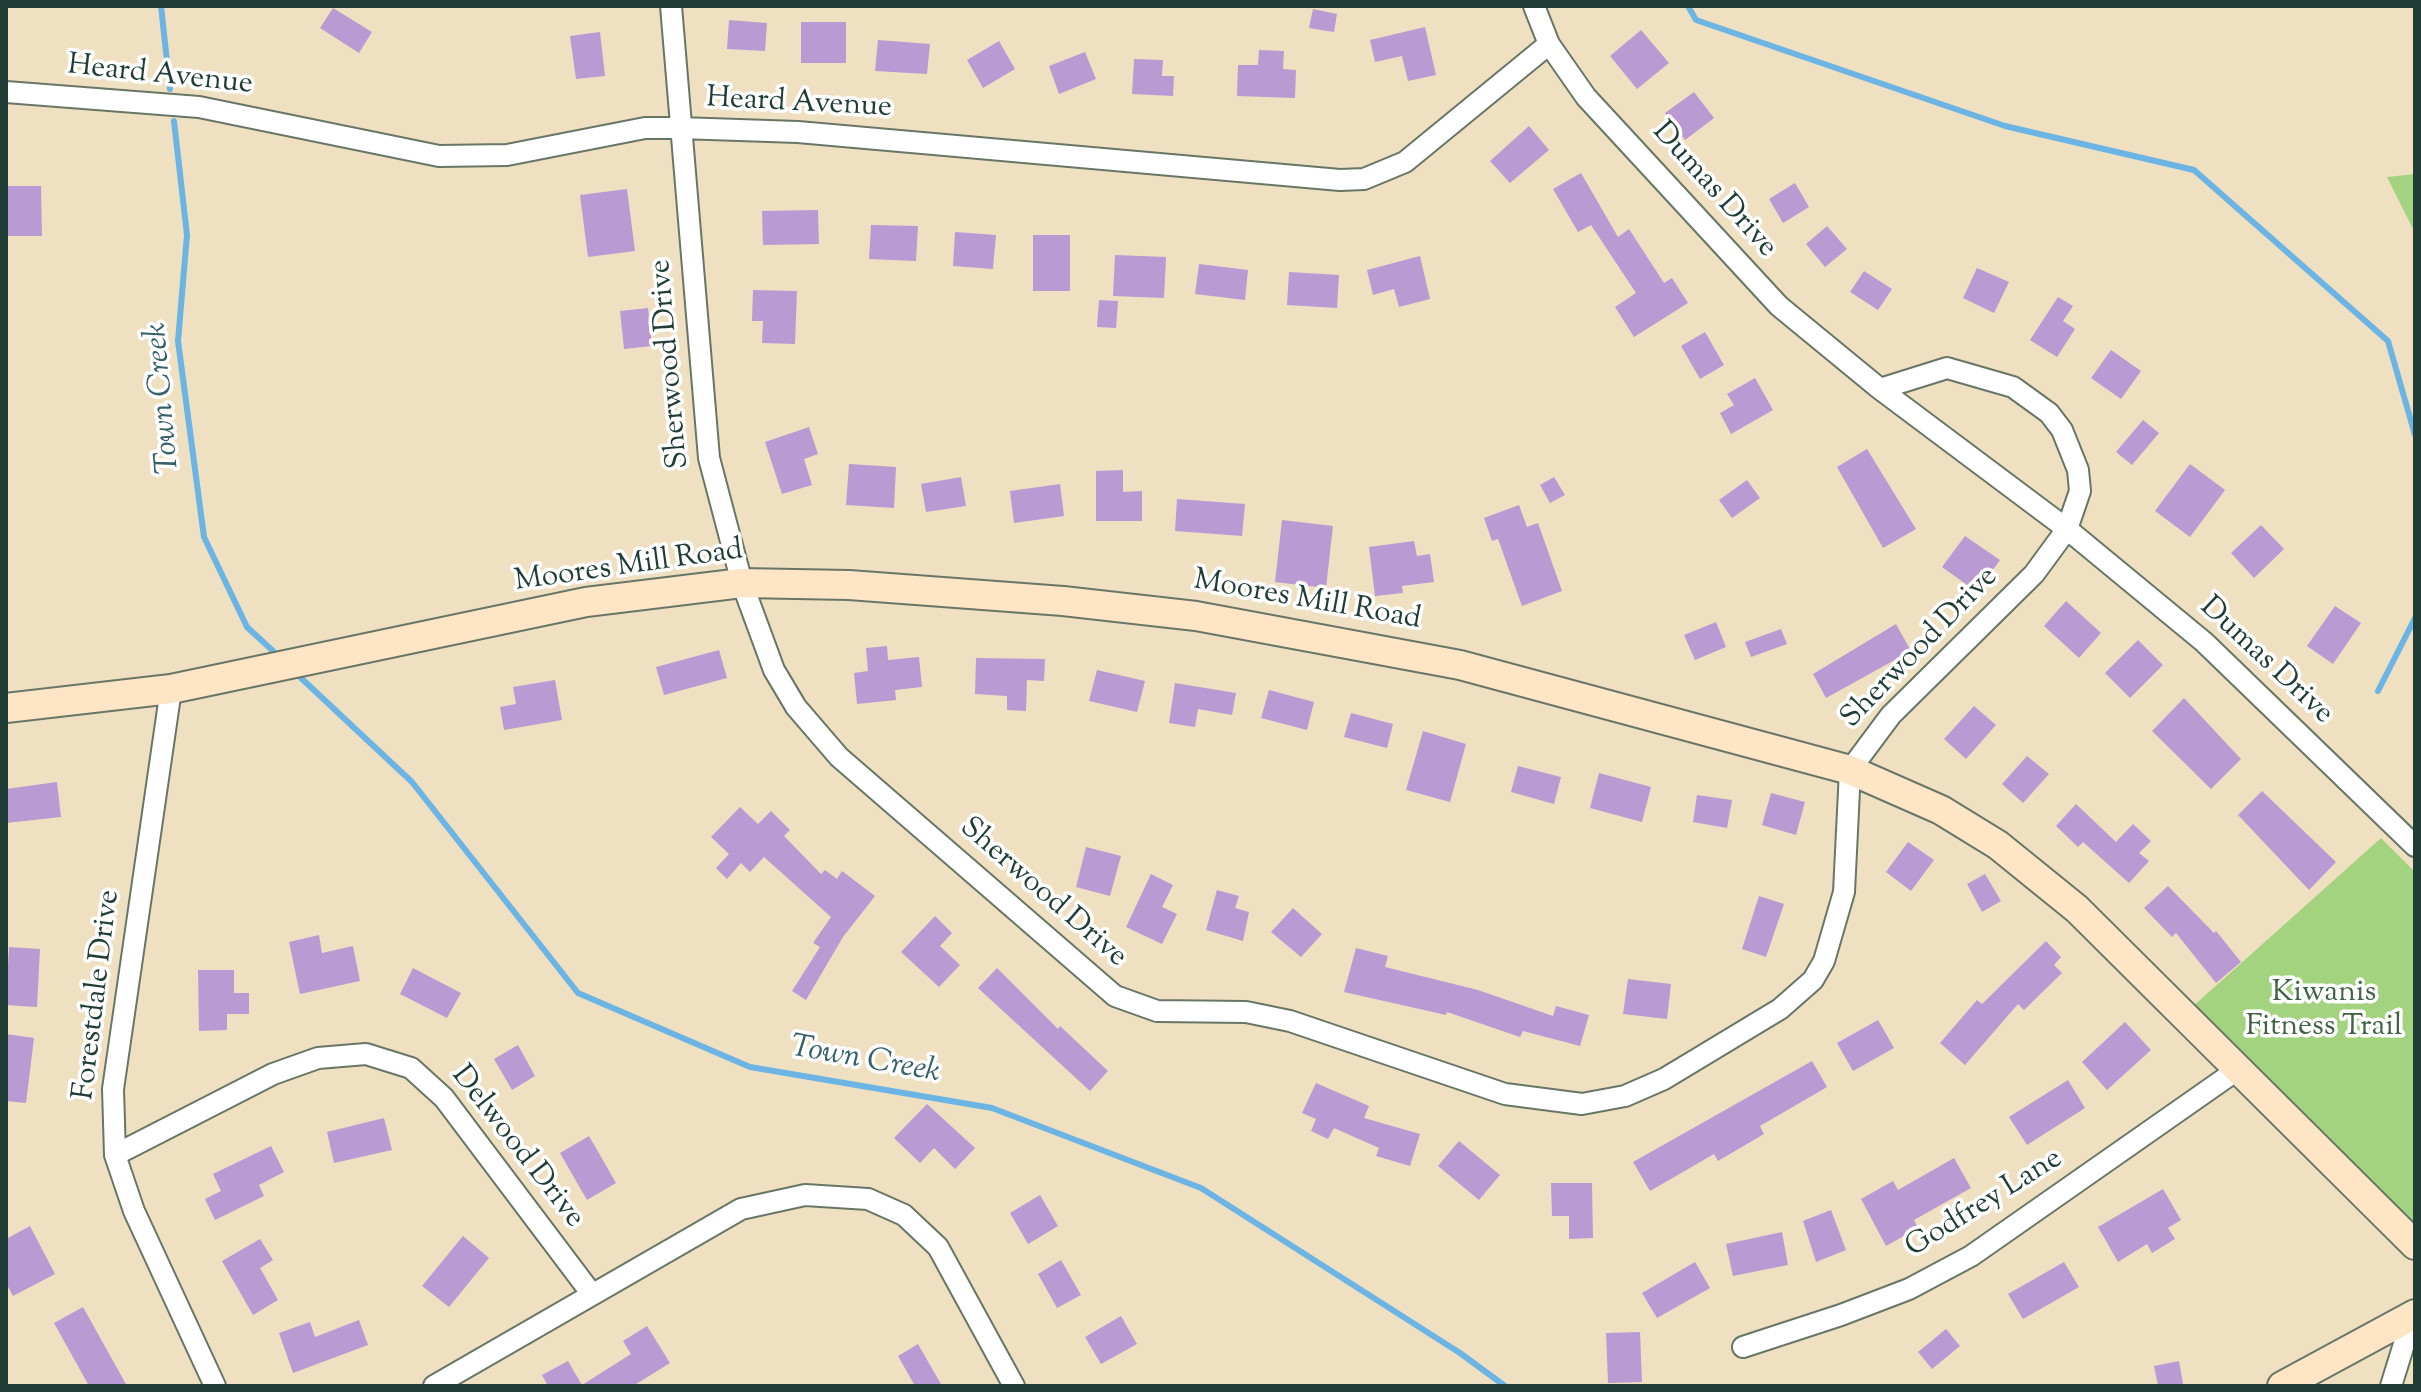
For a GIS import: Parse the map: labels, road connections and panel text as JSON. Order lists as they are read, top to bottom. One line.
{"streets":{"street":["Heard Avenue","Dumas Drive","Sherwood Drive","Moores Mill Road","Forestdale Drive","Delwood Drive","Godfrey Lane"]},"crossings":[["Heard Avenue","Dumas Drive"],["Heard Avenue","Sherwood Drive"],["Dumas Drive","Sherwood Drive"],["Sherwood Drive","Moores Mill Road"],["Moores Mill Road","Forestdale Drive"],["Moores Mill Road","Godfrey Lane"],["Forestdale Drive","Delwood Drive"]],"water":["Town Creek"],"parks":["Kiwanis Fitness Trail"]}
